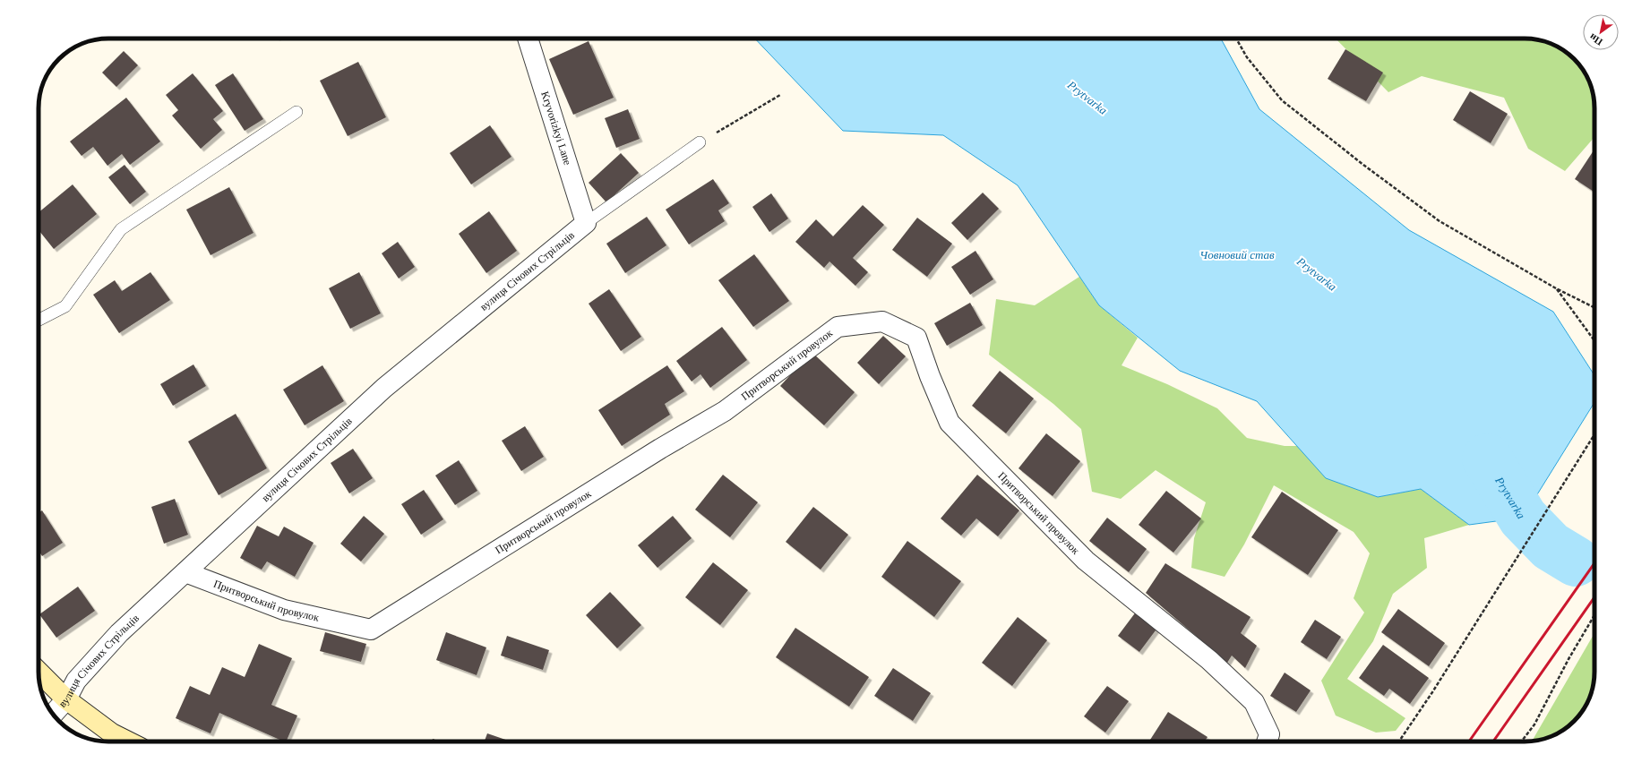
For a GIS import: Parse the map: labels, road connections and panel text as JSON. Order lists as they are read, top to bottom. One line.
{"streets":{"street":["Kryvorizkyi Lane","вулиця Січових Стрільців","Притворський провулок"]},"crossings":[["Kryvorizkyi Lane","вулиця Січових Стрільців"],["вулиця Січових Стрільців","Притворський провулок"]],"water":["Prytvarka","Човновий став"],"north":"bottom left"}
